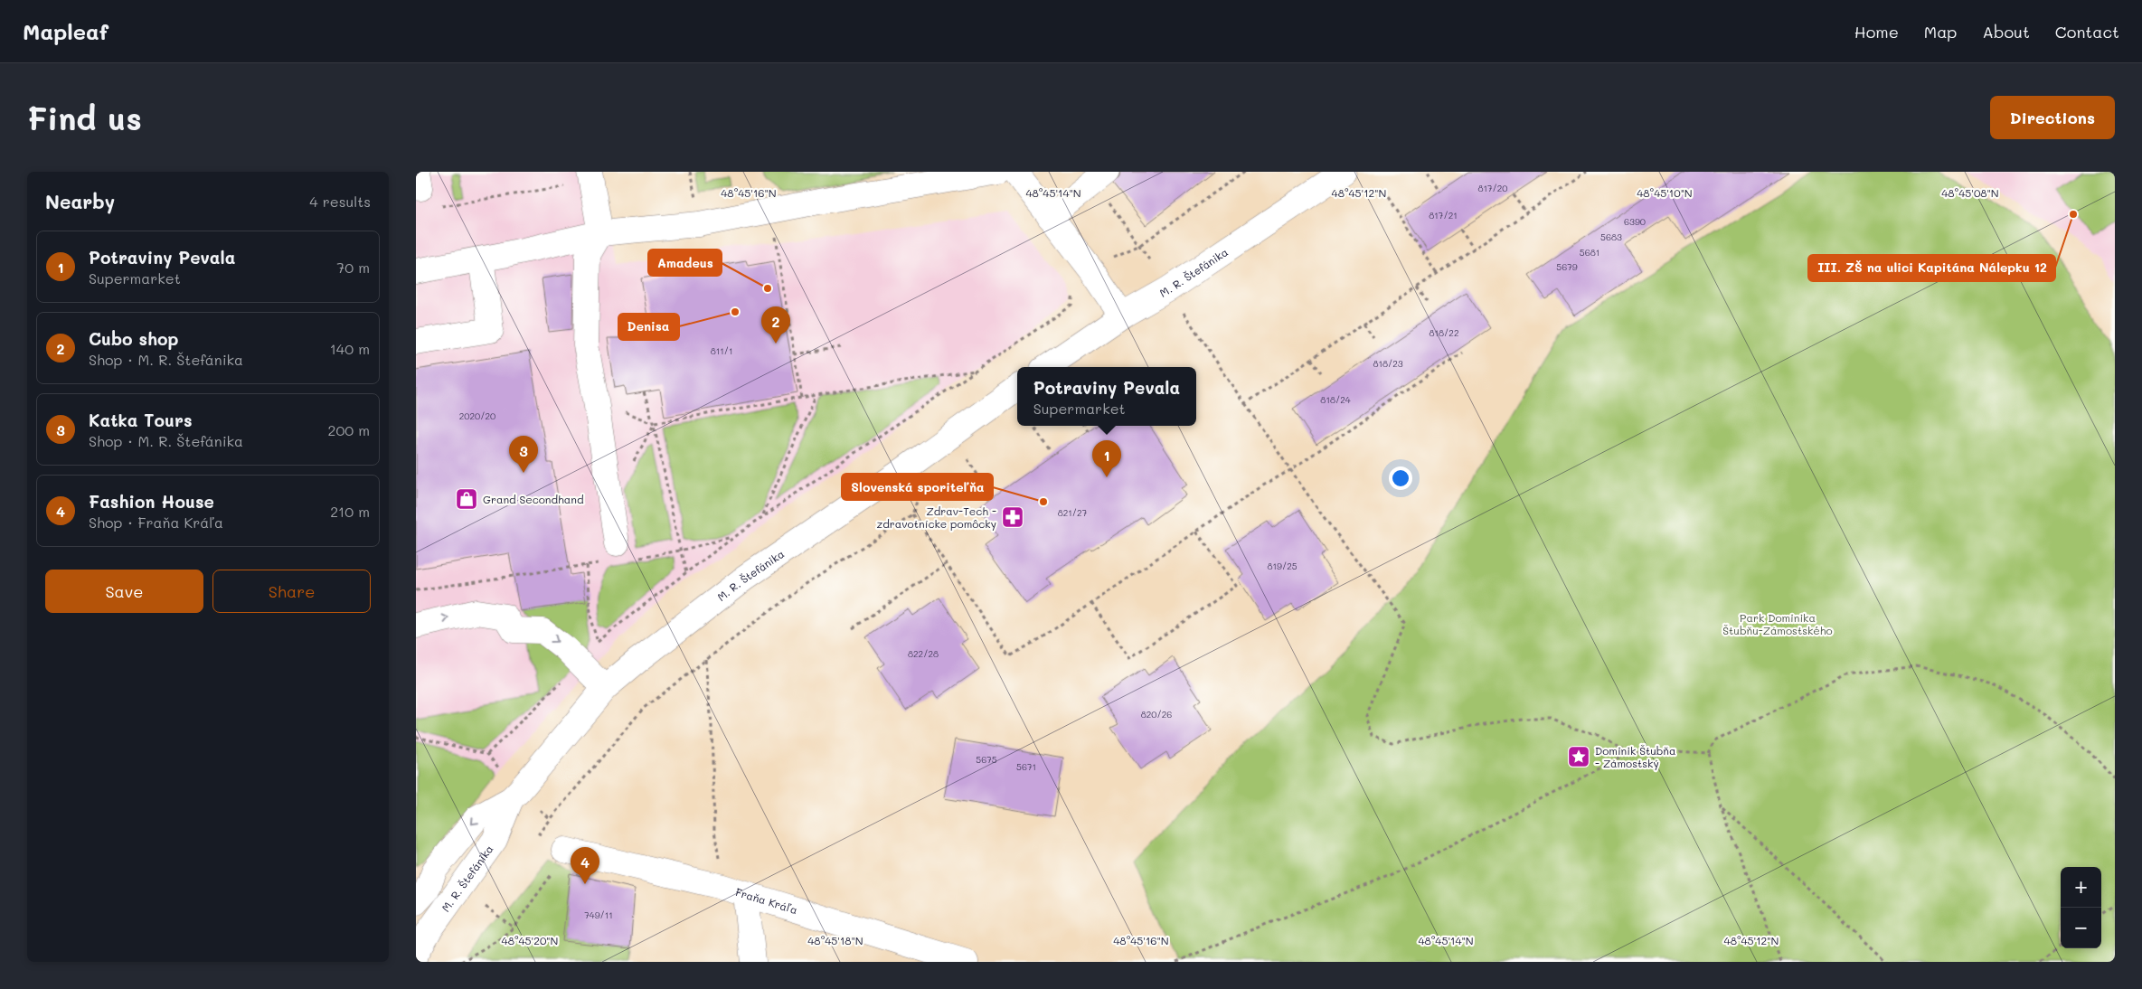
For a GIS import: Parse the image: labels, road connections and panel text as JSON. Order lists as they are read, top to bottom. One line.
{"streets":{"street":["M. R. Štefánika","Fraňa Kráľa"]},"parks":["Park Dominika Štubňu-Zámostského"],"places":{"other":["III. ZŠ na ulici Kapitána Nálepku 12","Amadeus","Denisa","Slovenská sporiteľňa"],"shop":["Grand Secondhand"],"pharmacy":["Zdrav-Tech - zdravotnícke pomôcky"],"place":["Dominik Štubňa - Zámostský"]},"house_numbers":["817/20","817/21","6390","5683","5681","5679","818/22","811/1","818/23","818/24","2020/20","821/27","819/25","822/28","820/26","5675","5671","749/11"],"page":{"header":"Mapleaf","nav":["Home","Map","About","Contact"],"buttons":["Directions",["Save","Share"]],"title":"Find us","heading":["Nearby","4 results"],"list":[{"mark":"1","name":"Potraviny Pevala","note":"Supermarket","value":"70 m"},{"mark":"2","name":"Cubo shop","note":"Shop · M. R. Štefánika","value":"140 m"},{"mark":"3","name":"Katka Tours","note":"Shop · M. R. Štefánika","value":"200 m"},{"mark":"4","name":"Fashion House","note":"Shop · Fraňa Kráľa","value":"210 m"}],"pins":["2","3","1","4"],"popup":["Potraviny Pevala","Supermarket"],"map_buttons":["+","−"]},"coordinates":["48°45'16\"N","48°45'14\"N","48°45'12\"N","48°45'10\"N","48°45'08\"N","48°45'20\"N","48°45'18\"N"]}
